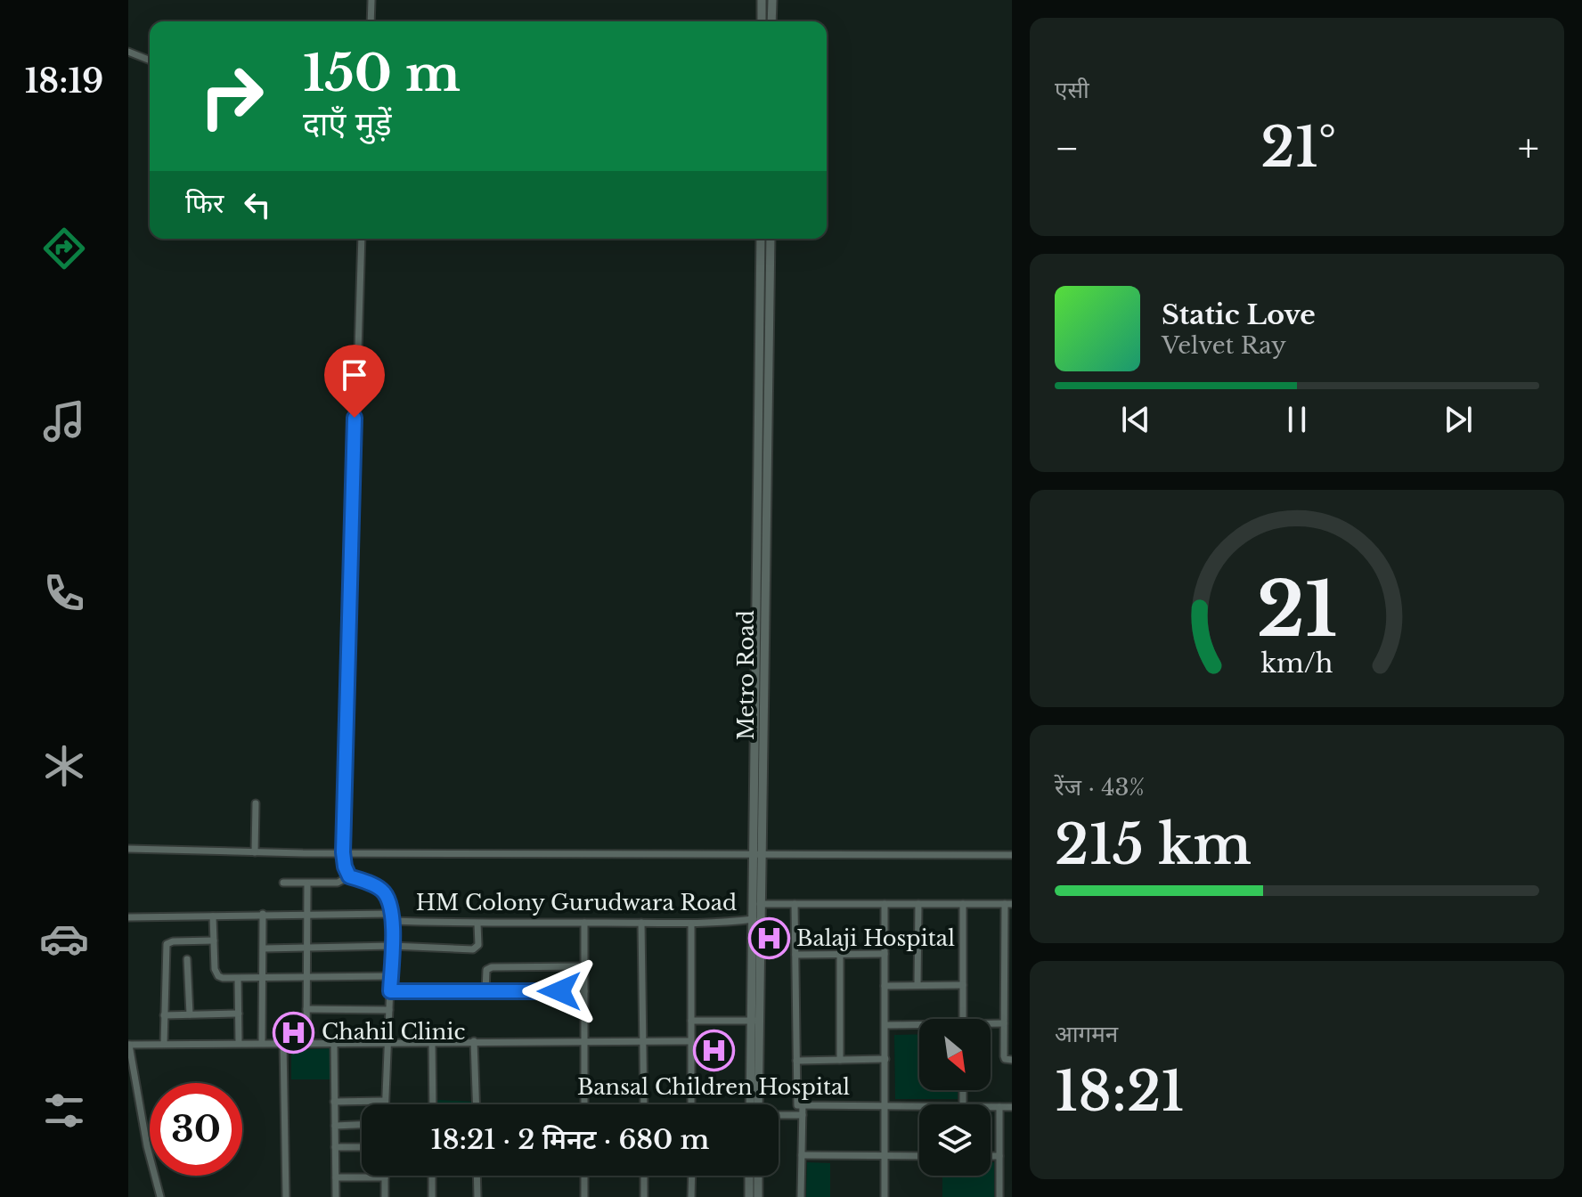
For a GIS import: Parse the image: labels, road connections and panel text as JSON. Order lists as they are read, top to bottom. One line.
{"streets":{"street":["Metro Road","HM Colony Gurudwara Road"]},"crossings":[["Metro Road","HM Colony Gurudwara Road"]],"places":{"hospital":["Balaji Hospital","Chahil Clinic","Bansal Children Hospital"]},"north":"bottom right","page":{"tabs":"18:19","tile":["एसी",["रेंज · 43%","215 km"],["आगमन","18:21"]],"turn":["150 m","दाएँ मुड़ें"],"heat":["−","21°","+"],"then":"फिर","song":["Static Love","Velvet Ray"],"limit":"30","trip":"18:21 · 2 मिनट · 680 m","gauge":["21","km/h"]}}
